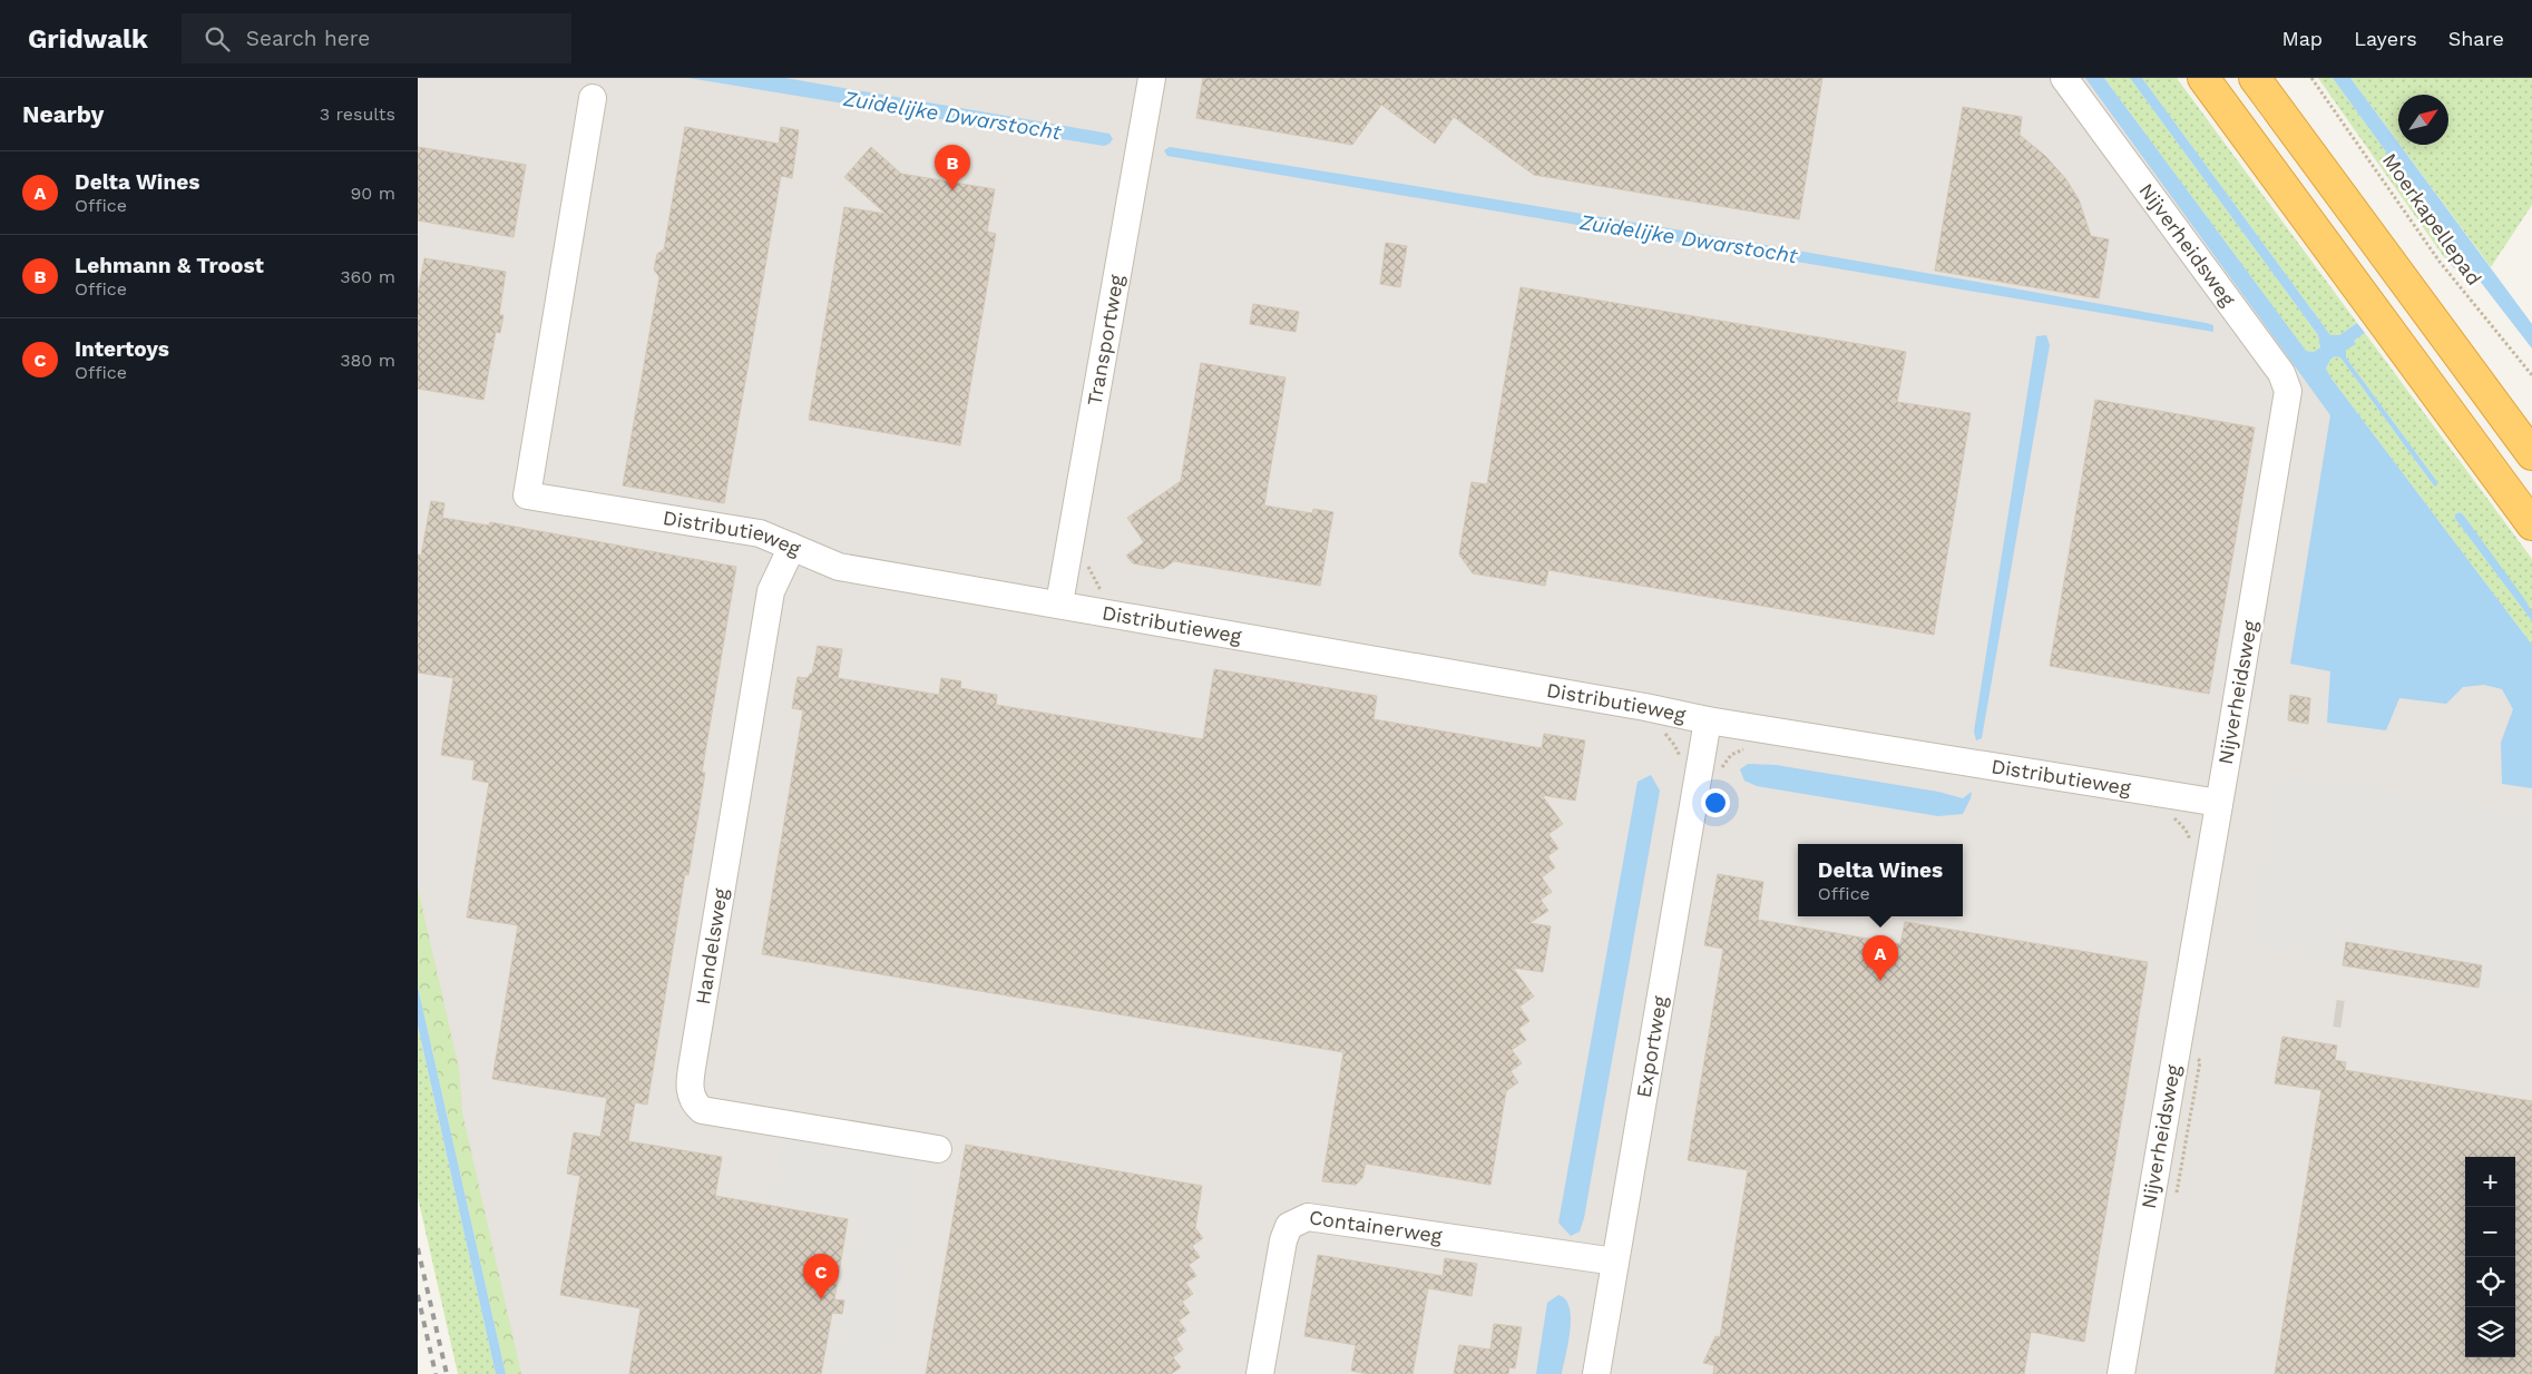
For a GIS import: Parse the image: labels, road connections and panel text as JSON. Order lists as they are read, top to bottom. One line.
{"streets":{"street":["Nijverheidsweg","Transportweg","Distributieweg","Handelsweg","Exportweg","Containerweg"],"path":["Moerkapellepad"]},"crossings":[["Nijverheidsweg","Distributieweg"],["Transportweg","Distributieweg"],["Distributieweg","Handelsweg"],["Distributieweg","Exportweg"],["Exportweg","Containerweg"]],"water":["Zuidelijke Dwarstocht"],"north":"top right","page":{"header":"Gridwalk","search":"Search here","nav":["Map","Layers","Share"],"heading":["Nearby","3 results"],"pins":["B","A","C"],"list":[{"mark":"A","name":"Delta Wines","note":"Office","value":"90 m"},{"mark":"B","name":"Lehmann & Troost","note":"Office","value":"360 m"},{"mark":"C","name":"Intertoys","note":"Office","value":"380 m"}],"popup":["Delta Wines","Office"],"map_buttons":["+","−"]}}
